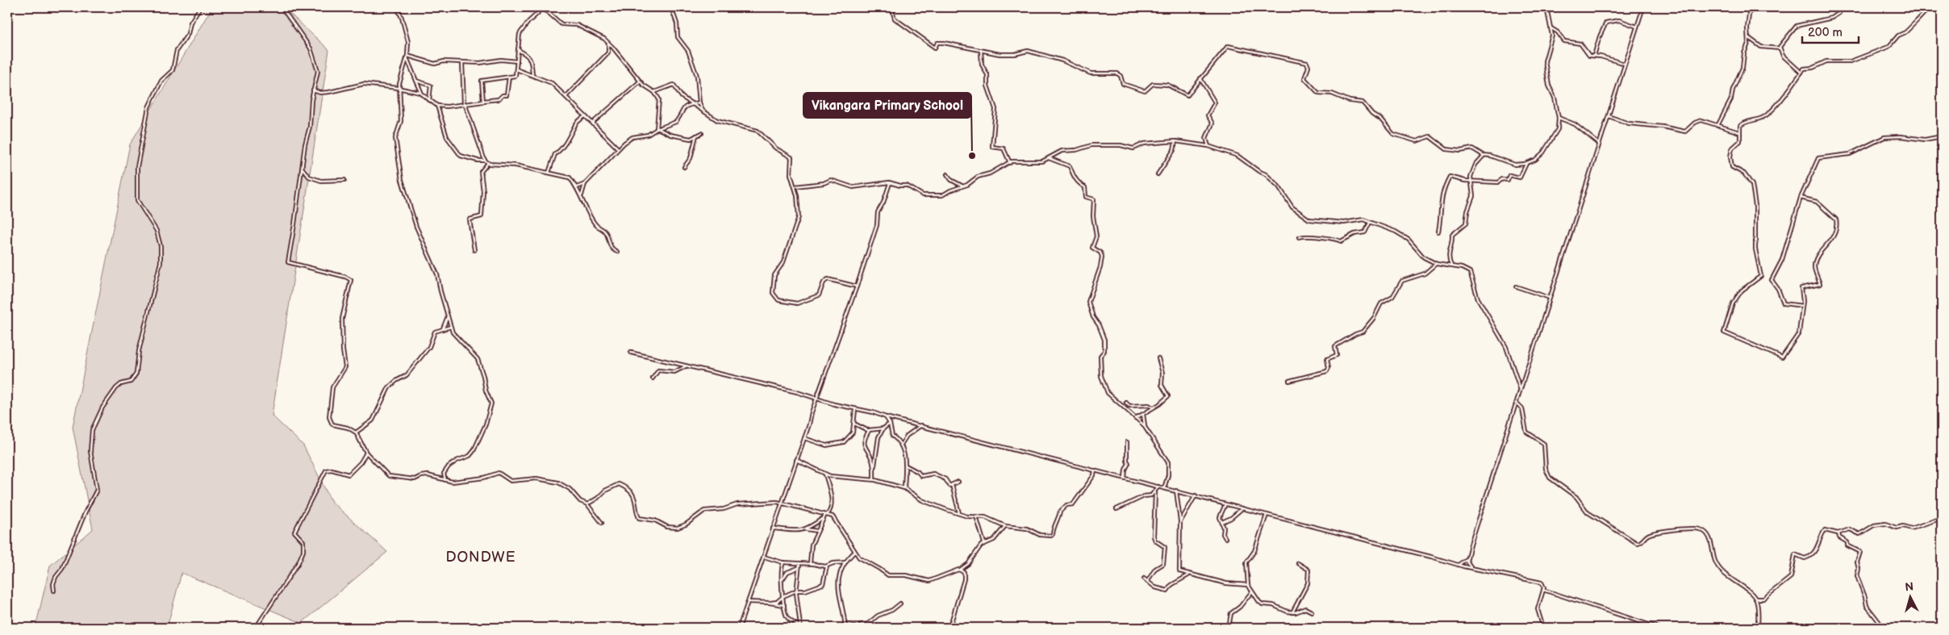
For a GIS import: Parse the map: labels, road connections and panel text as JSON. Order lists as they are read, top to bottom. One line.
{"districts":["DONDWE"],"places":["Vikangara Primary School"],"scale_bar":"200 m","north":"top"}
